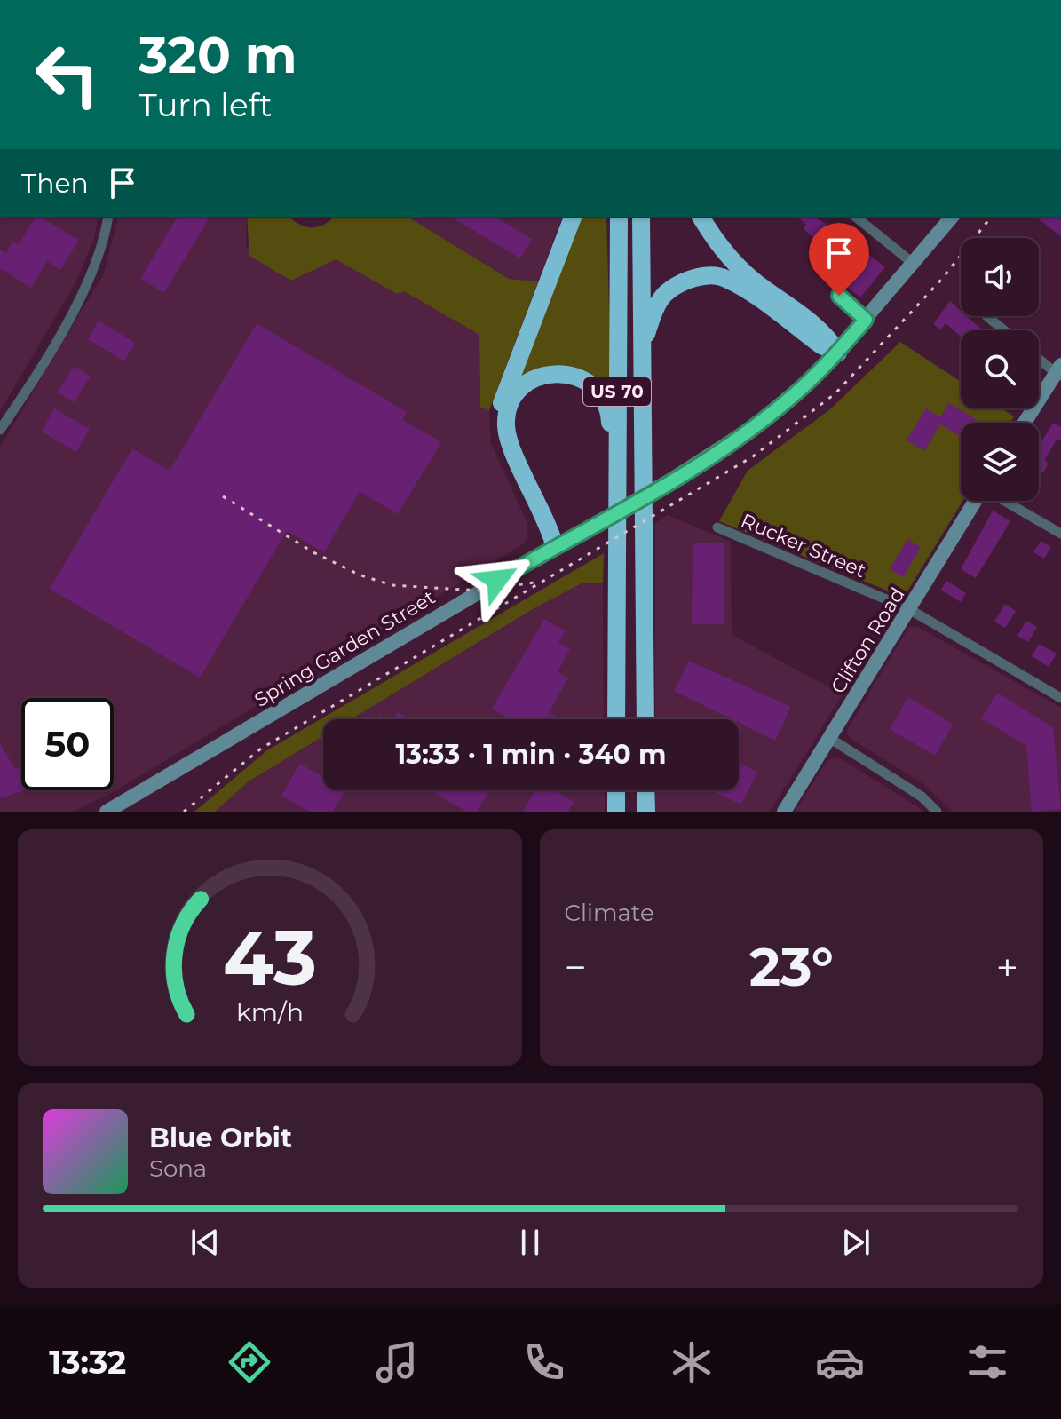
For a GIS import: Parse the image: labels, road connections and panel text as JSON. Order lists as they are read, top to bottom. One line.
{"streets":{"highway":["US 70"],"main road":["Clifton Road","Spring Garden Street"],"street":["Rucker Street"]},"crossings":[["Rucker Street","Clifton Road"]],"page":{"turn":["320 m","Turn left"],"then":"Then","limit":"50","trip":"13:33 · 1 min · 340 m","tile":"Climate","heat":["−","23°","+"],"song":["Blue Orbit","Sona"],"tabs":"13:32","gauge":["43","km/h"]}}
